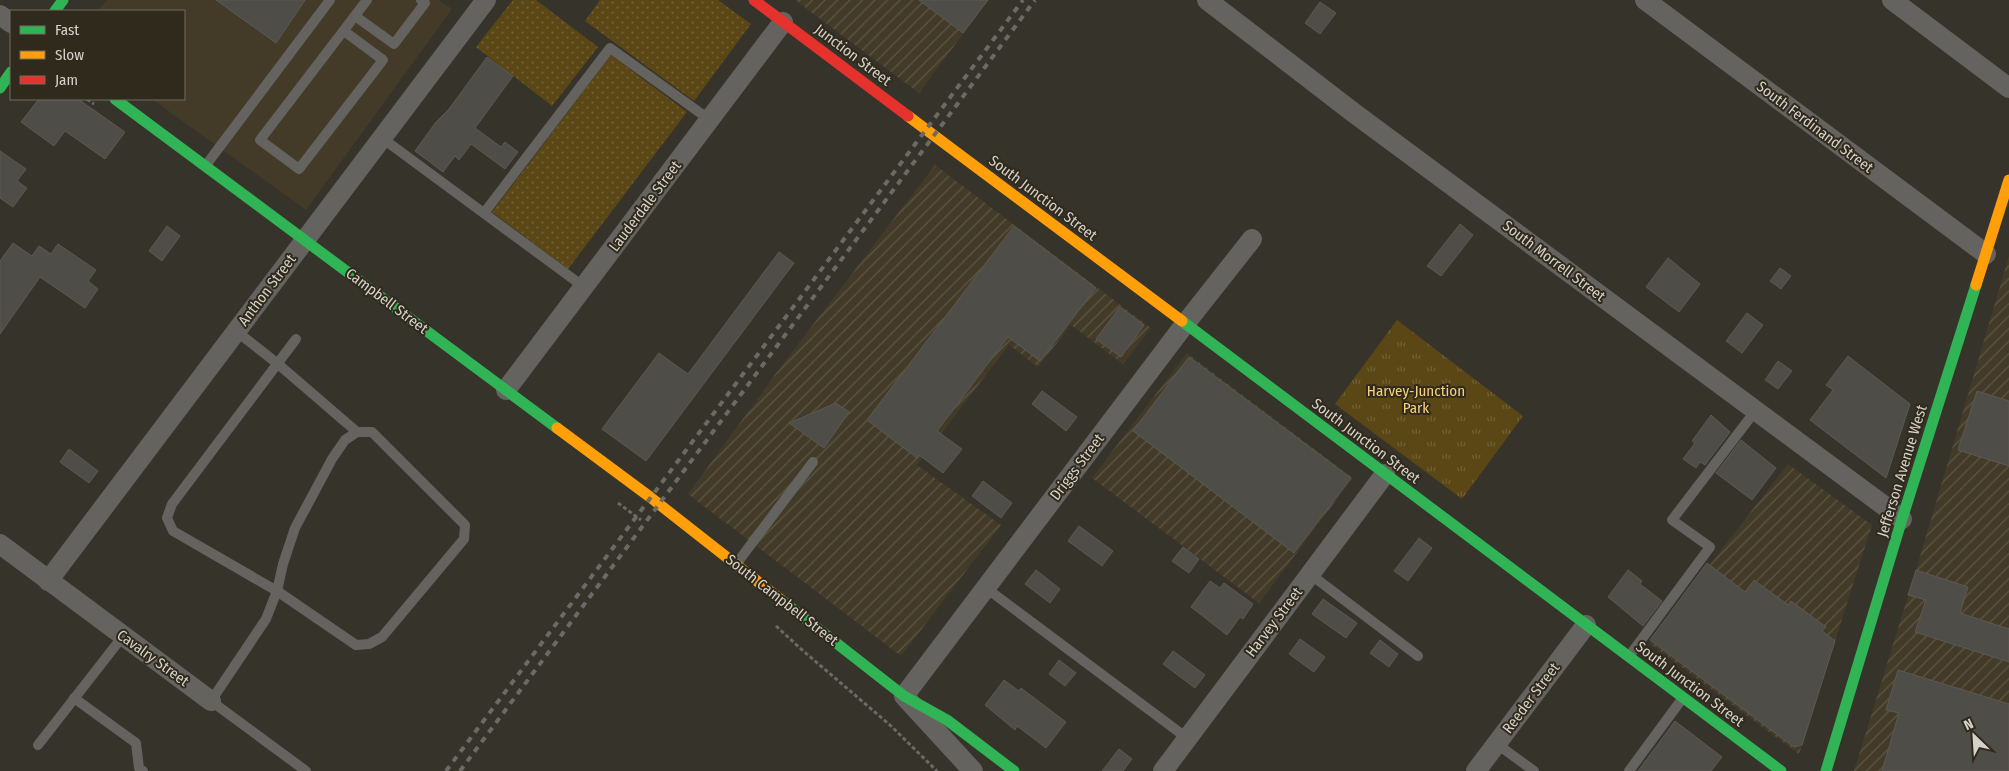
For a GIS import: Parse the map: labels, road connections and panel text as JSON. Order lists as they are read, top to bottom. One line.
{"streets":{"street":["Junction Street","South Ferdinand Street","South Junction Street","Lauderdale Street","South Morrell Street","Anthon Street","Campbell Street","Driggs Street","Jefferson Avenue West","South Campbell Street","Harvey Street","Cavalry Street","Reeder Street"]},"crossings":[["Junction Street","South Junction Street"],["Junction Street","Lauderdale Street"],["South Ferdinand Street","Jefferson Avenue West"],["South Junction Street","Driggs Street"],["South Junction Street","Harvey Street"],["South Junction Street","Reeder Street"],["Lauderdale Street","Campbell Street"],["South Morrell Street","Jefferson Avenue West"],["Anthon Street","Campbell Street"],["Anthon Street","Cavalry Street"],["Campbell Street","South Campbell Street"],["Driggs Street","South Campbell Street"]],"parks":["Harvey-Junction Park"],"legend":["Fast","Slow","Jam"],"north":"top left"}
